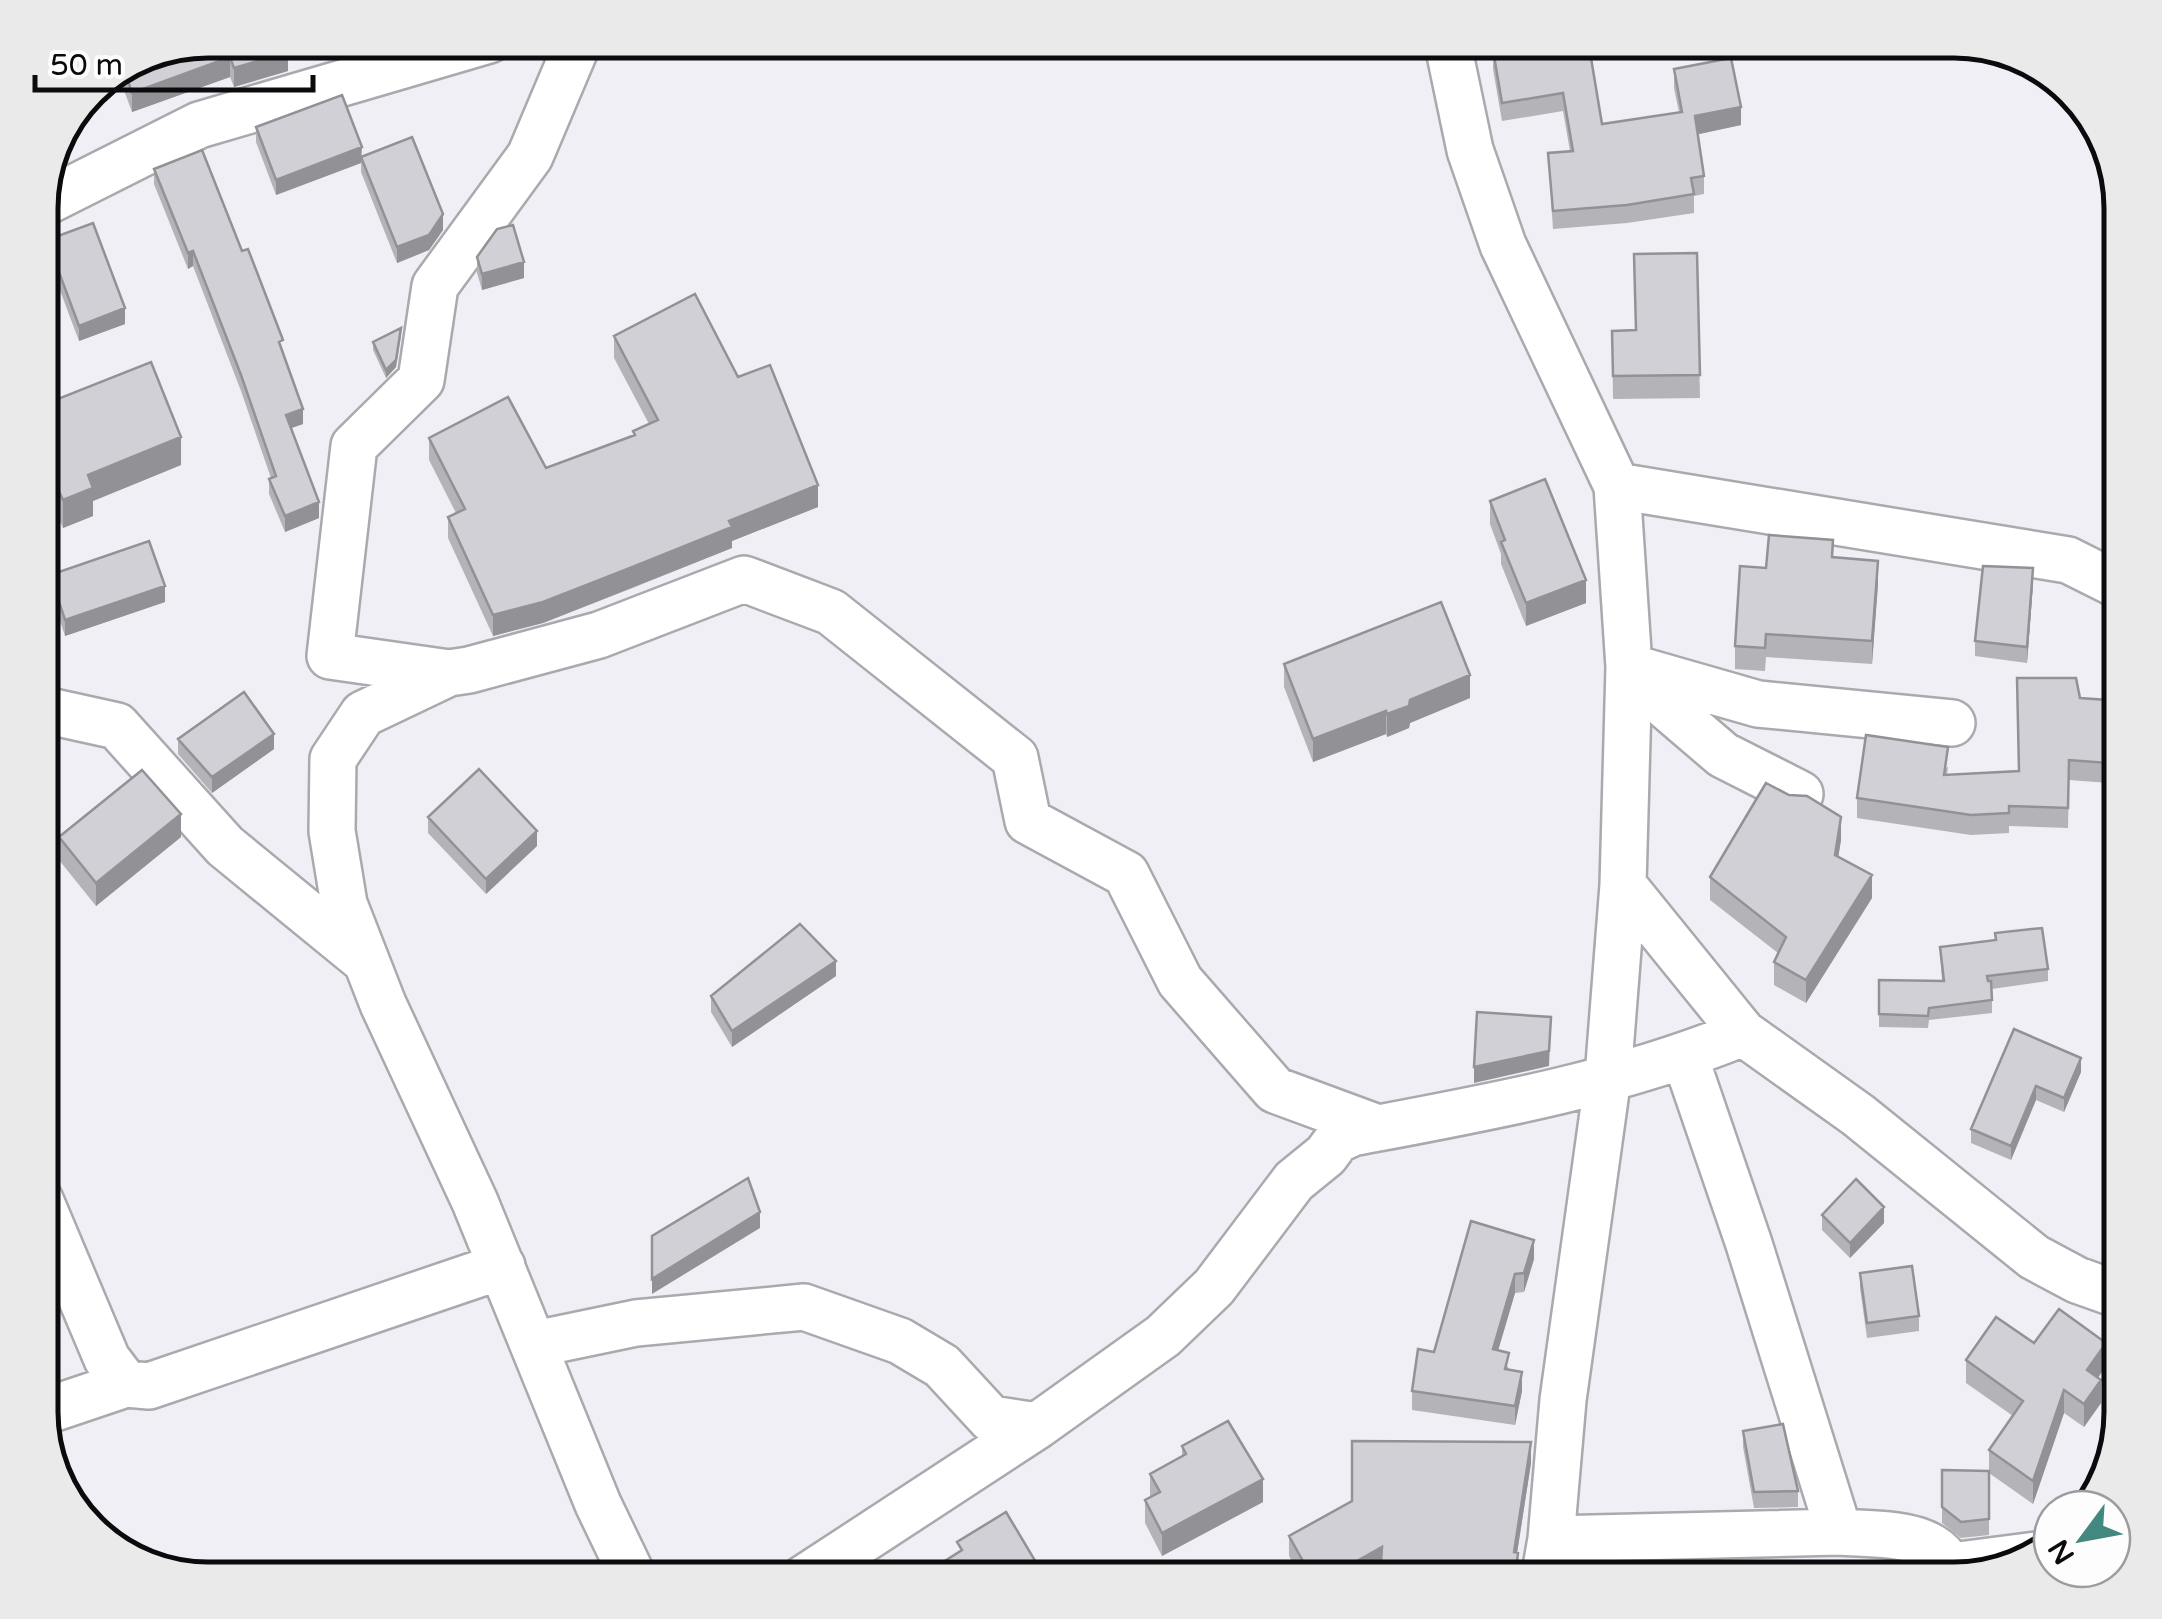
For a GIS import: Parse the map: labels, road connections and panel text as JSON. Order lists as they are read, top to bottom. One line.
{"scale_bar":"50 m","north":"bottom left"}
